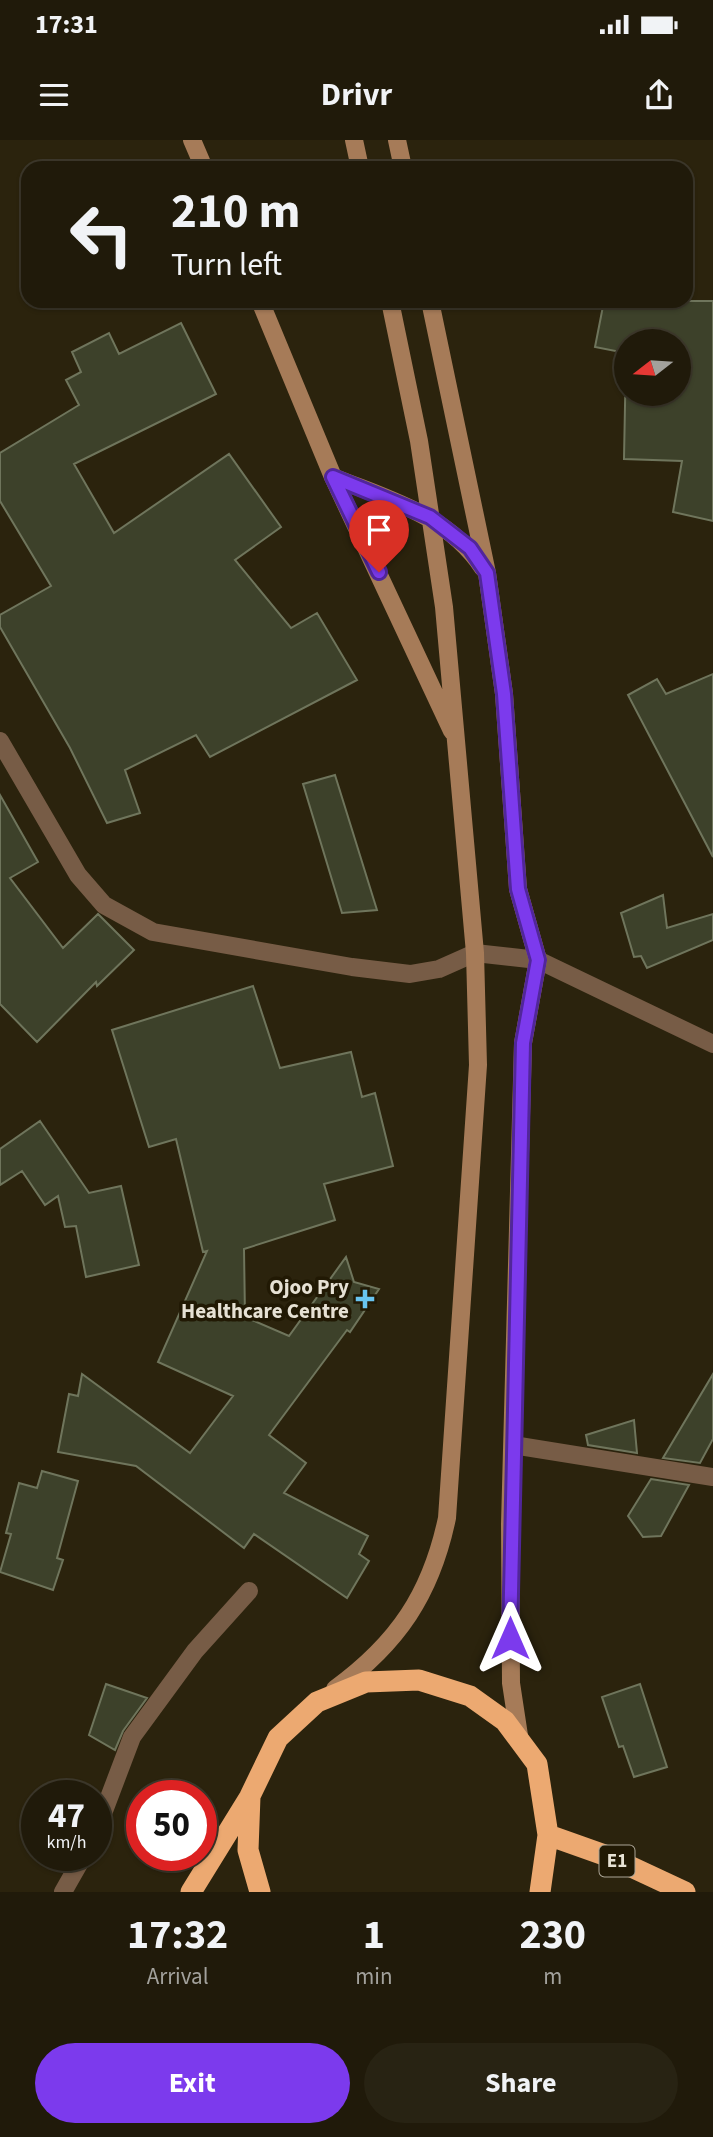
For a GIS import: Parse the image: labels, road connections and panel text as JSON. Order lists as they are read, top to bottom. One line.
{"streets":{"highway":["E1"]},"places":{"health":["Ojoo Pry Healthcare Centre"]},"north":"left","page":{"status":"17:31","header":"Drivr","turn":["210 m","Turn left"],"speed":"47 km/h","limit":"50","eta":["17:32","Arrival","1","min","230","m"],"buttons":["Exit","Share"]}}
